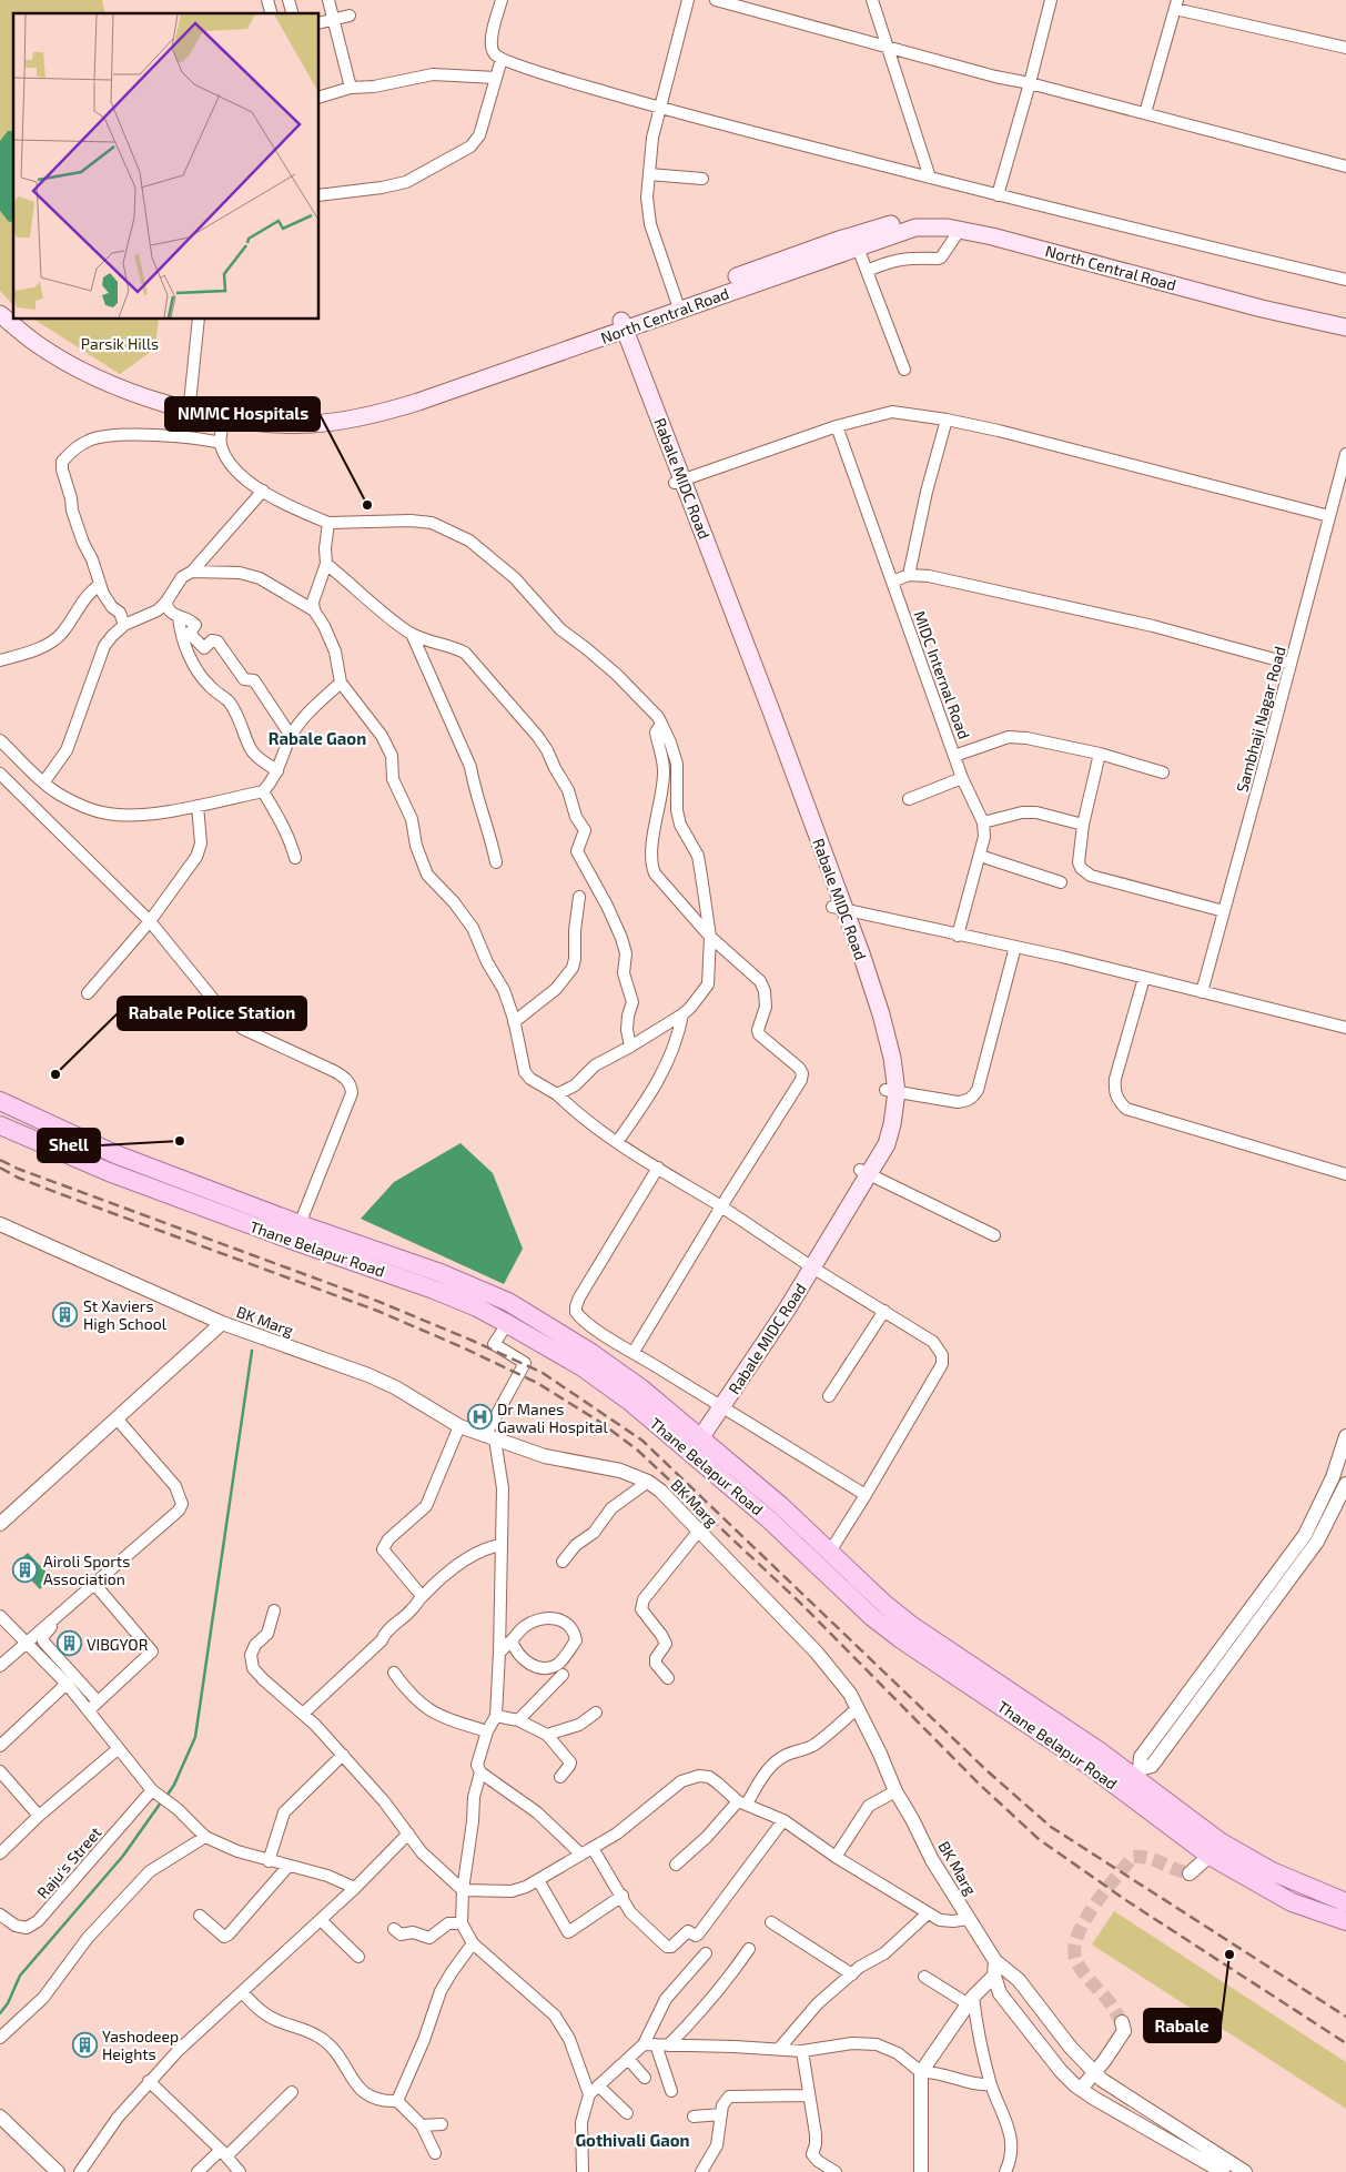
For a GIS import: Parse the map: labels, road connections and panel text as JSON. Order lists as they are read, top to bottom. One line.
{"streets":{"main road":["North Central Road","Rabale MIDC Road","Thane Belapur Road"],"street":["MIDC Internal Road","Sambhaji Nagar Road","BK Marg","Raju's Street"]},"crossings":[["North Central Road","Rabale MIDC Road"],["Rabale MIDC Road","Thane Belapur Road"]],"districts":["Rabale Gaon","Gothivali Gaon"],"parks":["Parsik Hills"],"places":{"other":["NMMC Hospitals","Rabale Police Station","Shell","Rabale"],"building":["St Xaviers High School","Airoli Sports Association","VIBGYOR","Yashodeep Heights"],"hospital":["Dr Manes Gawali Hospital"]}}
